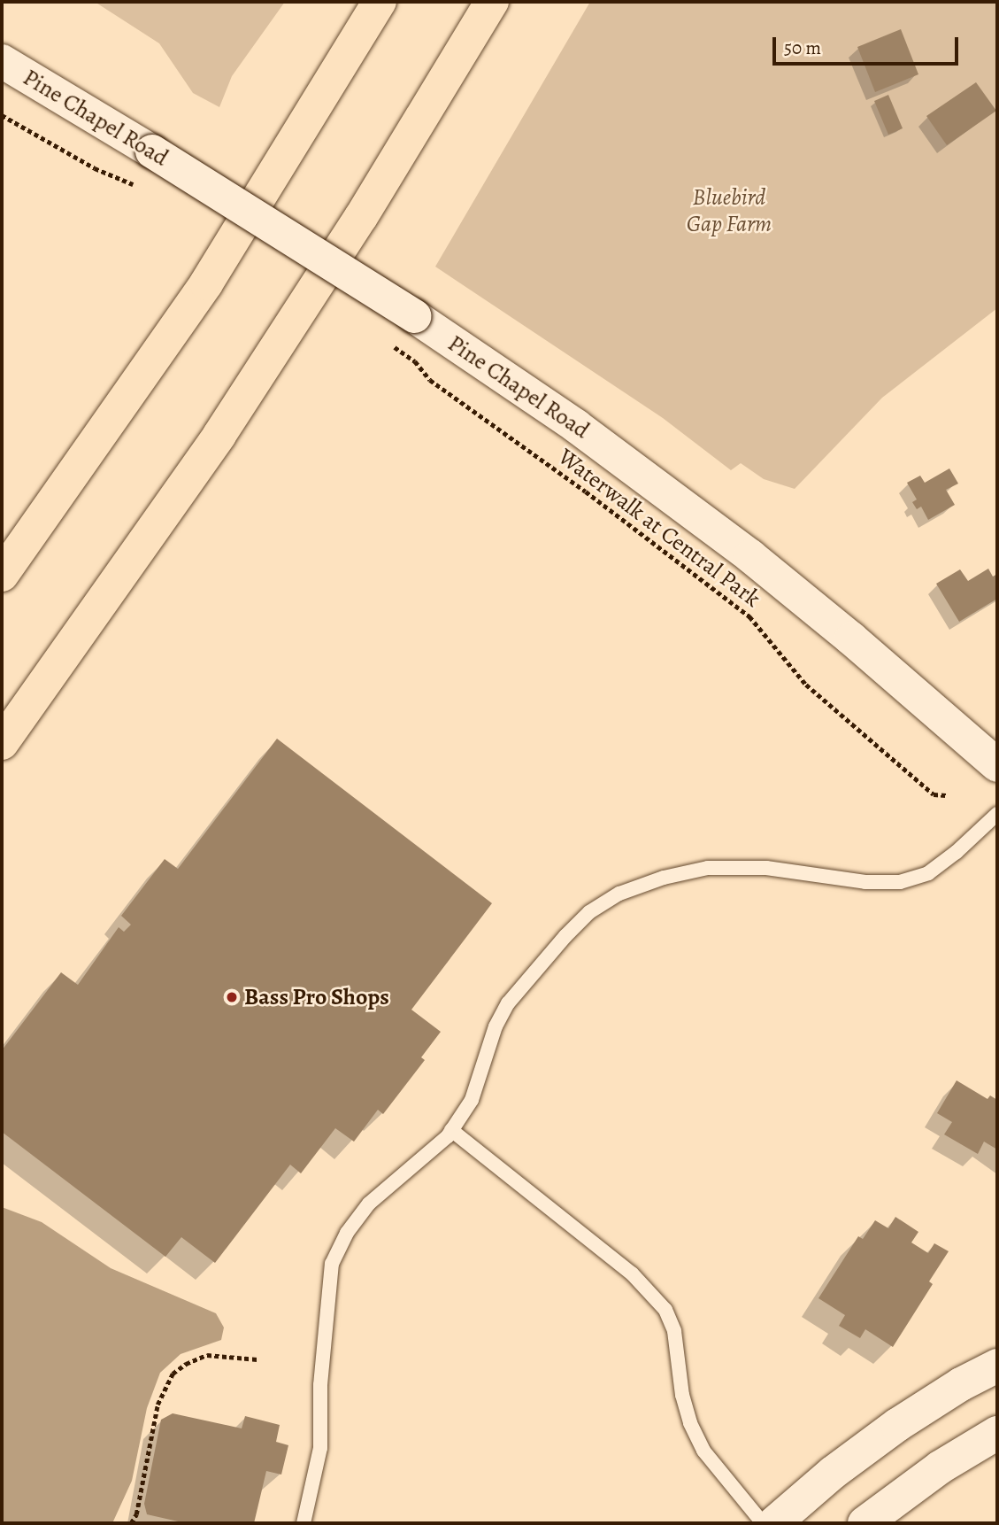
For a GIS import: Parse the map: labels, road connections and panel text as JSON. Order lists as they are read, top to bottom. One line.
{"streets":{"street":["Pine Chapel Road"],"path":["Waterwalk at Central Park"]},"parks":["Bluebird Gap Farm"],"places":["Bass Pro Shops"],"scale_bar":"50 m"}
